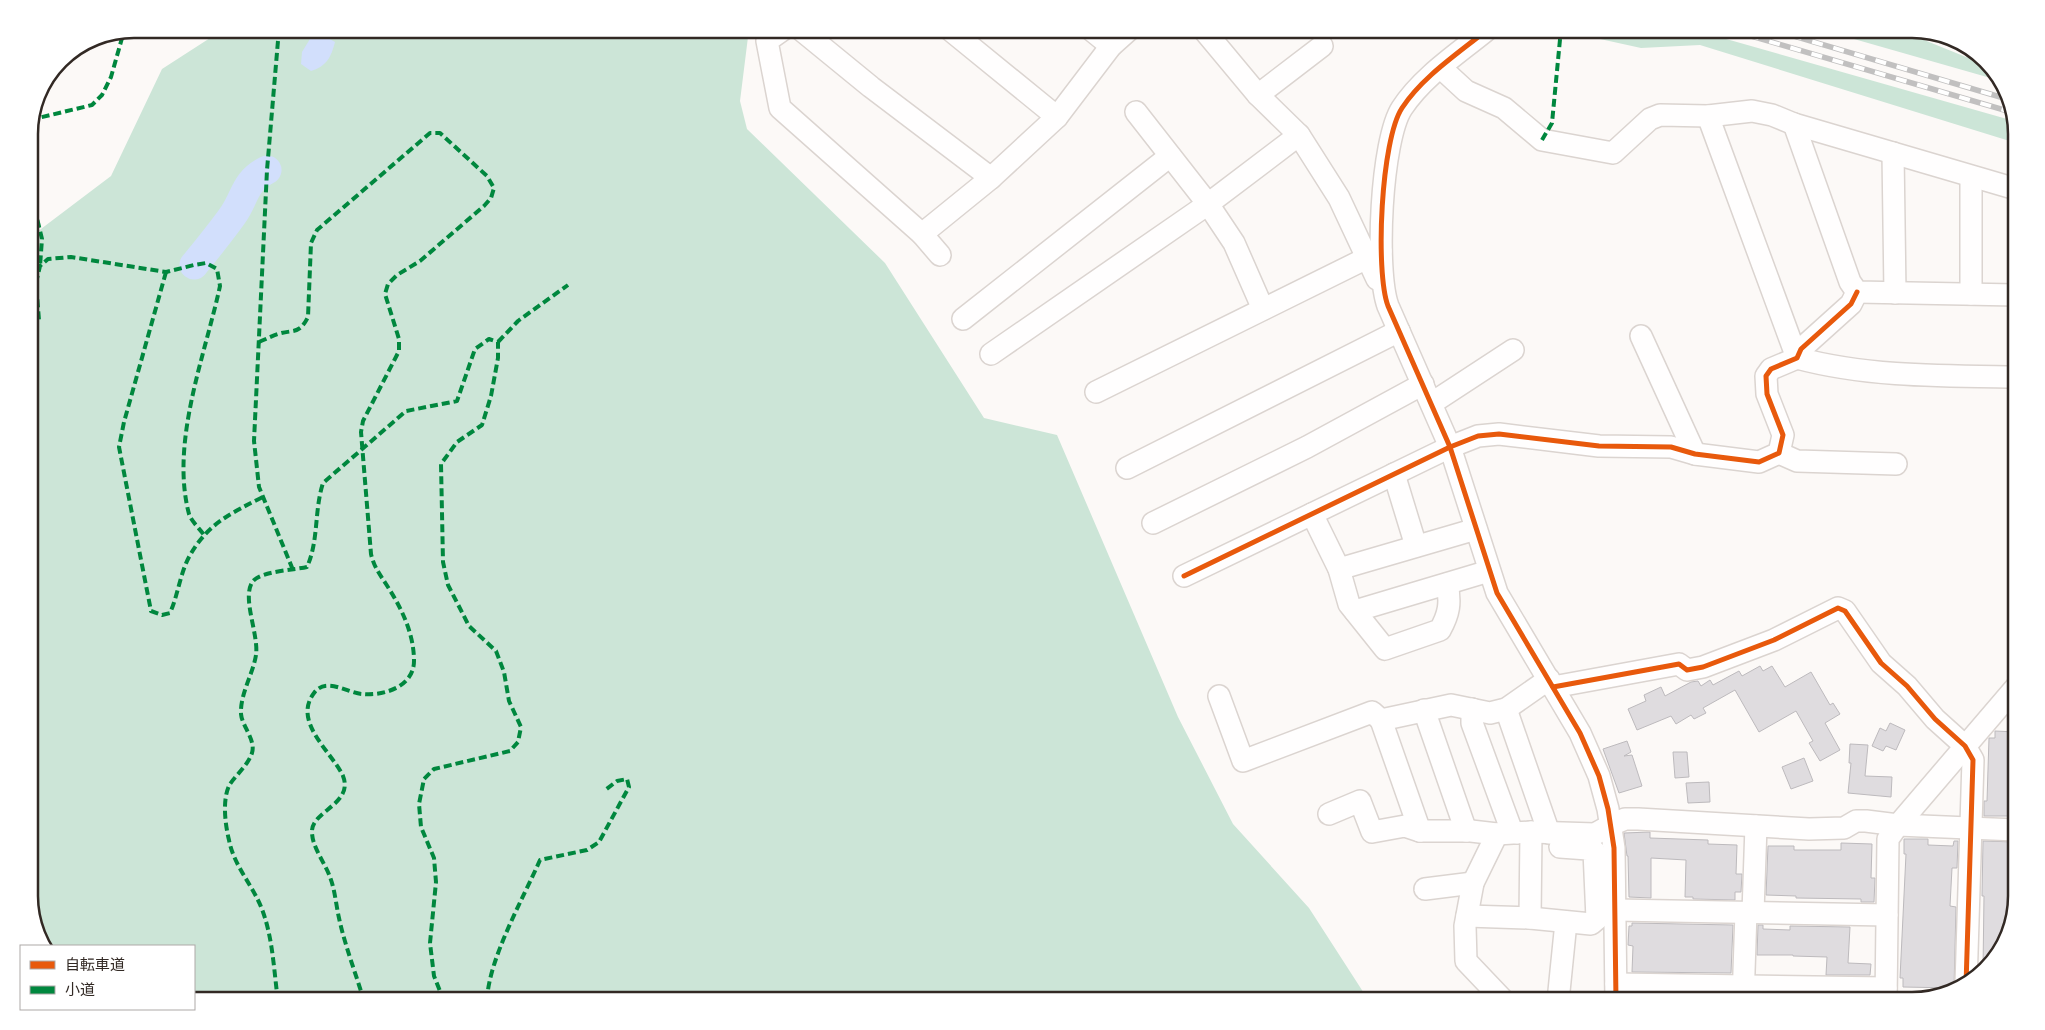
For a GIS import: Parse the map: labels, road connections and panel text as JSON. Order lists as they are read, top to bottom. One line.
{"legend":["自転車道","小道"]}
